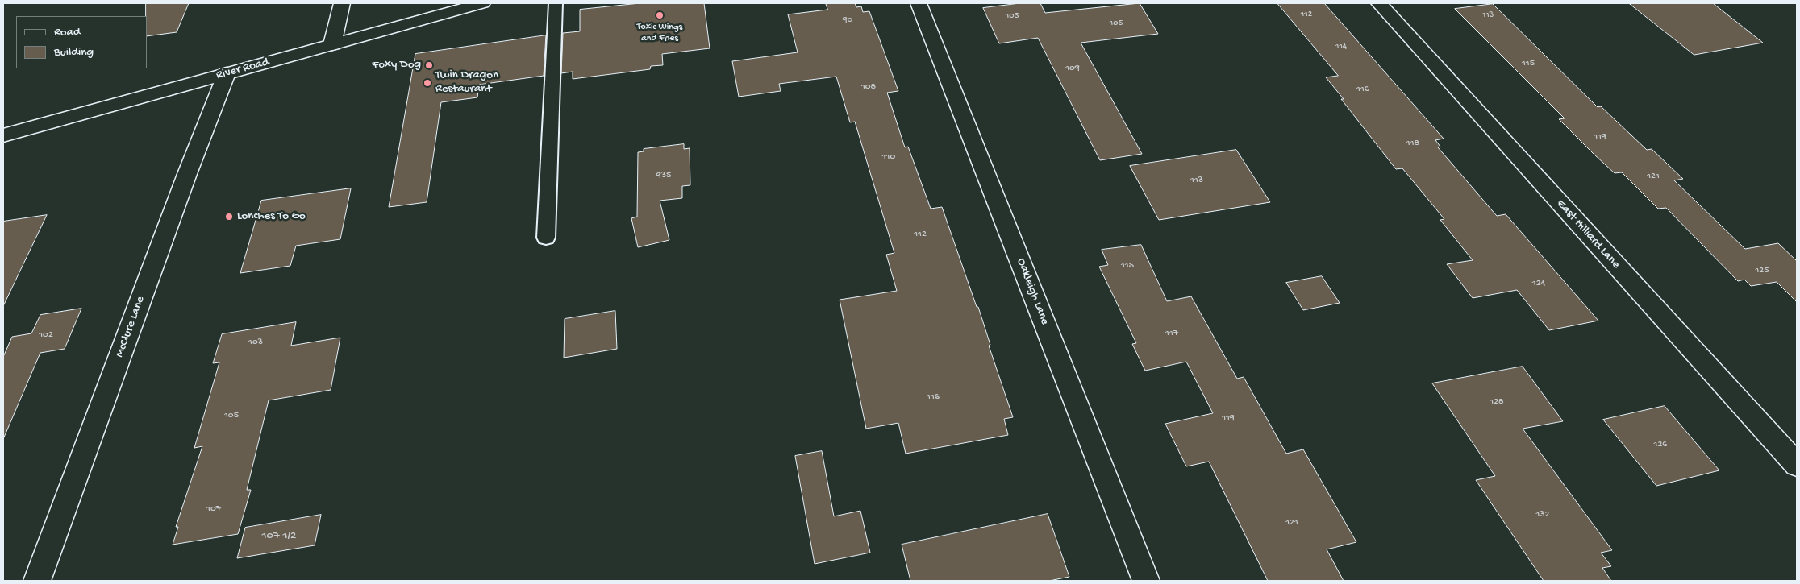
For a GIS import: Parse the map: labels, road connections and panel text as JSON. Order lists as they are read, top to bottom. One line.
{"streets":{"street":["River Road","East Hilliard Lane","Oakleigh Lane","McClure Lane"]},"crossings":[["River Road","McClure Lane"]],"places":["Toxic Wings and Fries","Foxy Dog","Twin Dragon Restaurant","Lonches To Go"],"house_numbers":["112","113","105","90","105","114","115","109","108","116","119","118","110","935","121","113","112","115","125","124","117","102","103","116","128","105","119","126","107","132","121","107 1/2"],"legend":["Road","Building"]}
